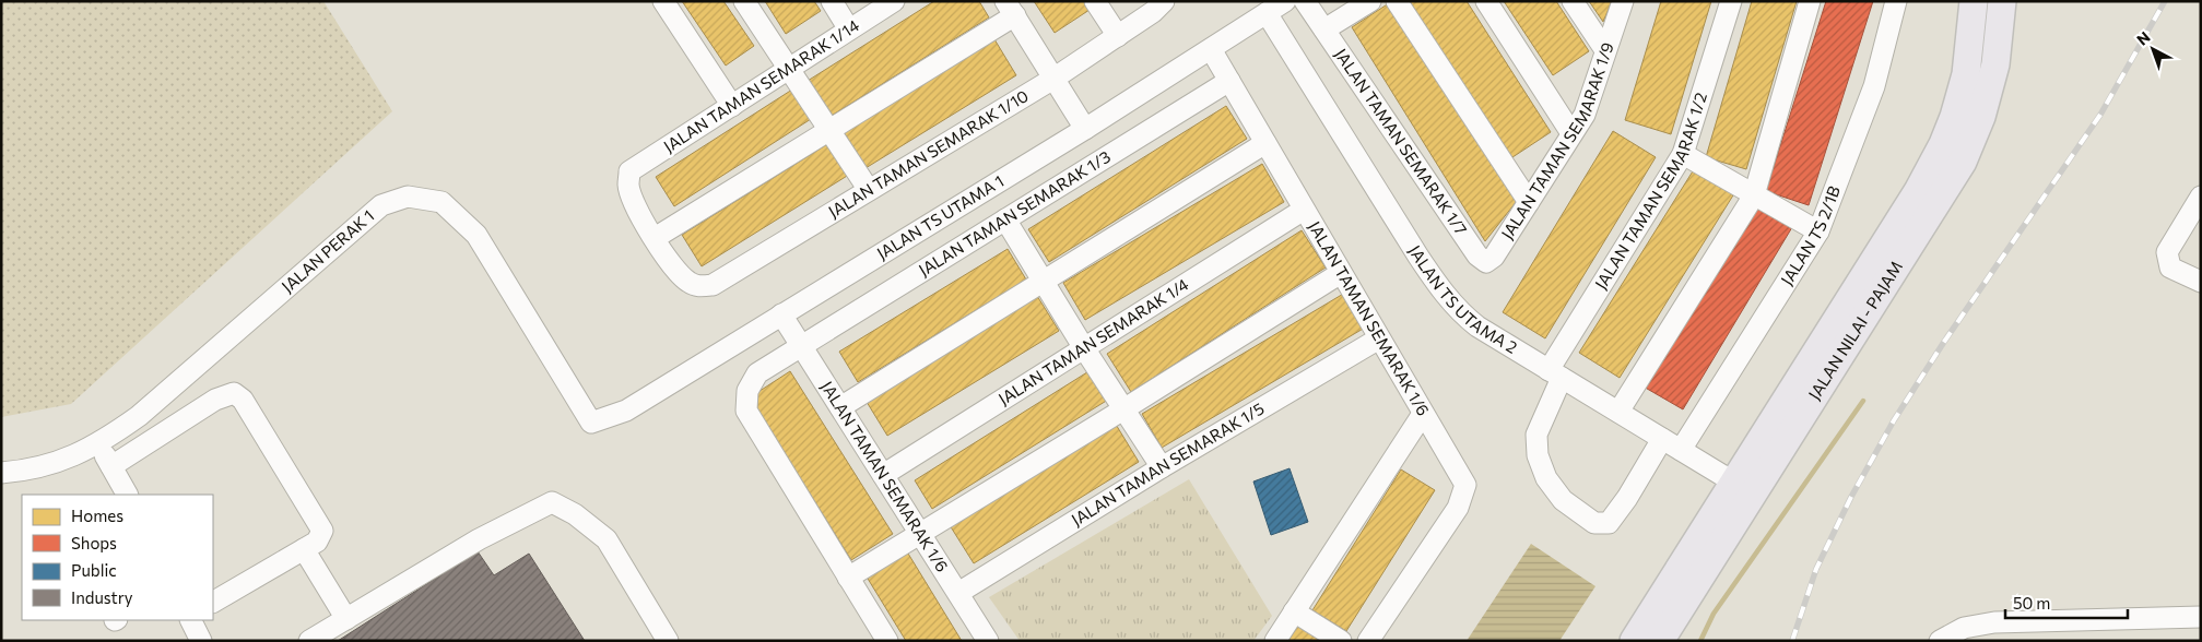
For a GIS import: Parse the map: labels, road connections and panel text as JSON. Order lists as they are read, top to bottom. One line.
{"streets":{"main road":["JALAN NILAI - PAJAM"],"street":["JALAN TAMAN SEMARAK 1/14","JALAN TAMAN SEMARAK 1/9","JALAN TAMAN SEMARAK 1/7","JALAN TAMAN SEMARAK 1/10","JALAN TAMAN SEMARAK 1/2","JALAN TAMAN SEMARAK 1/3","JALAN TS UTAMA 1","JALAN TS 2/1B","JALAN PERAK 1","JALAN TS UTAMA 2","JALAN TAMAN SEMARAK 1/6","JALAN TAMAN SEMARAK 1/4","JALAN TAMAN SEMARAK 1/5"]},"crossings":[["JALAN TAMAN SEMARAK 1/14","JALAN TAMAN SEMARAK 1/10"],["JALAN TAMAN SEMARAK 1/9","JALAN TAMAN SEMARAK 1/7"],["JALAN TAMAN SEMARAK 1/2","JALAN TS UTAMA 2"],["JALAN TAMAN SEMARAK 1/3","JALAN TAMAN SEMARAK 1/6"],["JALAN TS UTAMA 1","JALAN PERAK 1"],["JALAN TS UTAMA 1","JALAN TS UTAMA 2"],["JALAN TS UTAMA 1","JALAN TAMAN SEMARAK 1/6"],["JALAN TS 2/1B","JALAN TS UTAMA 2"],["JALAN TS UTAMA 2","JALAN NILAI - PAJAM"],["JALAN TAMAN SEMARAK 1/6","JALAN TAMAN SEMARAK 1/4"],["JALAN TAMAN SEMARAK 1/6","JALAN TAMAN SEMARAK 1/5"]],"legend":["Homes","Shops","Public","Industry"],"scale_bar":"50 m","north":"top left"}
